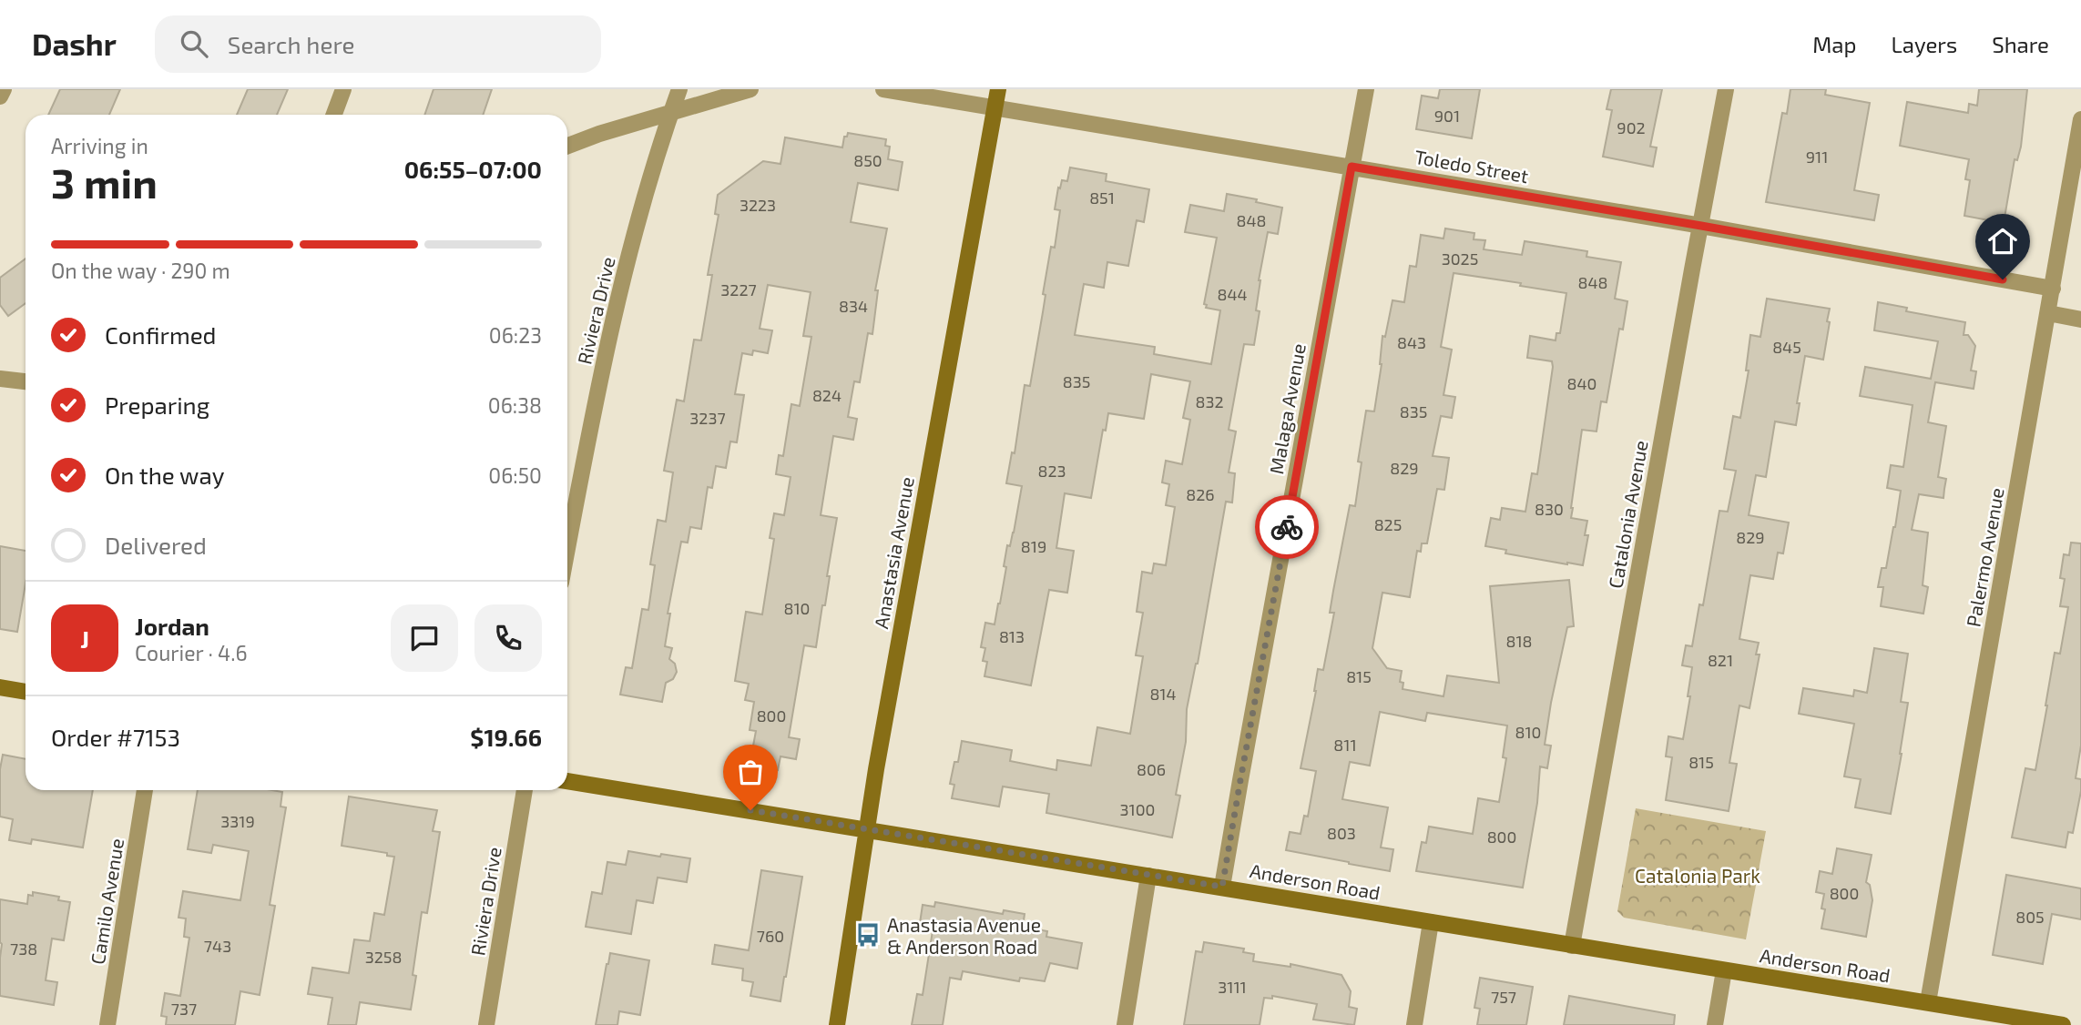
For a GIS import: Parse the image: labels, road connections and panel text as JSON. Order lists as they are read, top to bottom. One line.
{"streets":{"street":["Toledo Street","Riviera Drive","Malaga Avenue","Catalonia Avenue","Anastasia Avenue","Palermo Avenue","Anderson Road","Camilo Avenue"]},"crossings":[["Toledo Street","Malaga Avenue"],["Toledo Street","Catalonia Avenue"],["Toledo Street","Anastasia Avenue"],["Toledo Street","Palermo Avenue"],["Malaga Avenue","Anderson Road"],["Catalonia Avenue","Anderson Road"],["Anastasia Avenue","Anderson Road"],["Palermo Avenue","Anderson Road"]],"parks":["Catalonia Park"],"places":{"bus stop":["Anastasia Avenue & Anderson Road"]},"house_numbers":["901","902","911","850","851","3223","848","3025","848","3227","844","834","843","845","835","840","824","832","835","3237","829","823","826","830","825","829","819","810","813","818","821","815","814","800","810","811","815","806","3100","3319","803","800","800","805","760","743","738","3258","3111","757","737"],"page":{"header":"Dashr","search":"Search here","nav":["Map","Layers","Share"],"heading":["3 min","Arriving in","06:55–07:00"],"panel":["Jordan","Courier · 4.6","Order #7153","$19.66"],"bar":"On the way · 290 m","list":[["Confirmed","06:23"],["Preparing","06:38"],["On the way","06:50"],"Delivered"],"round":"J"}}
